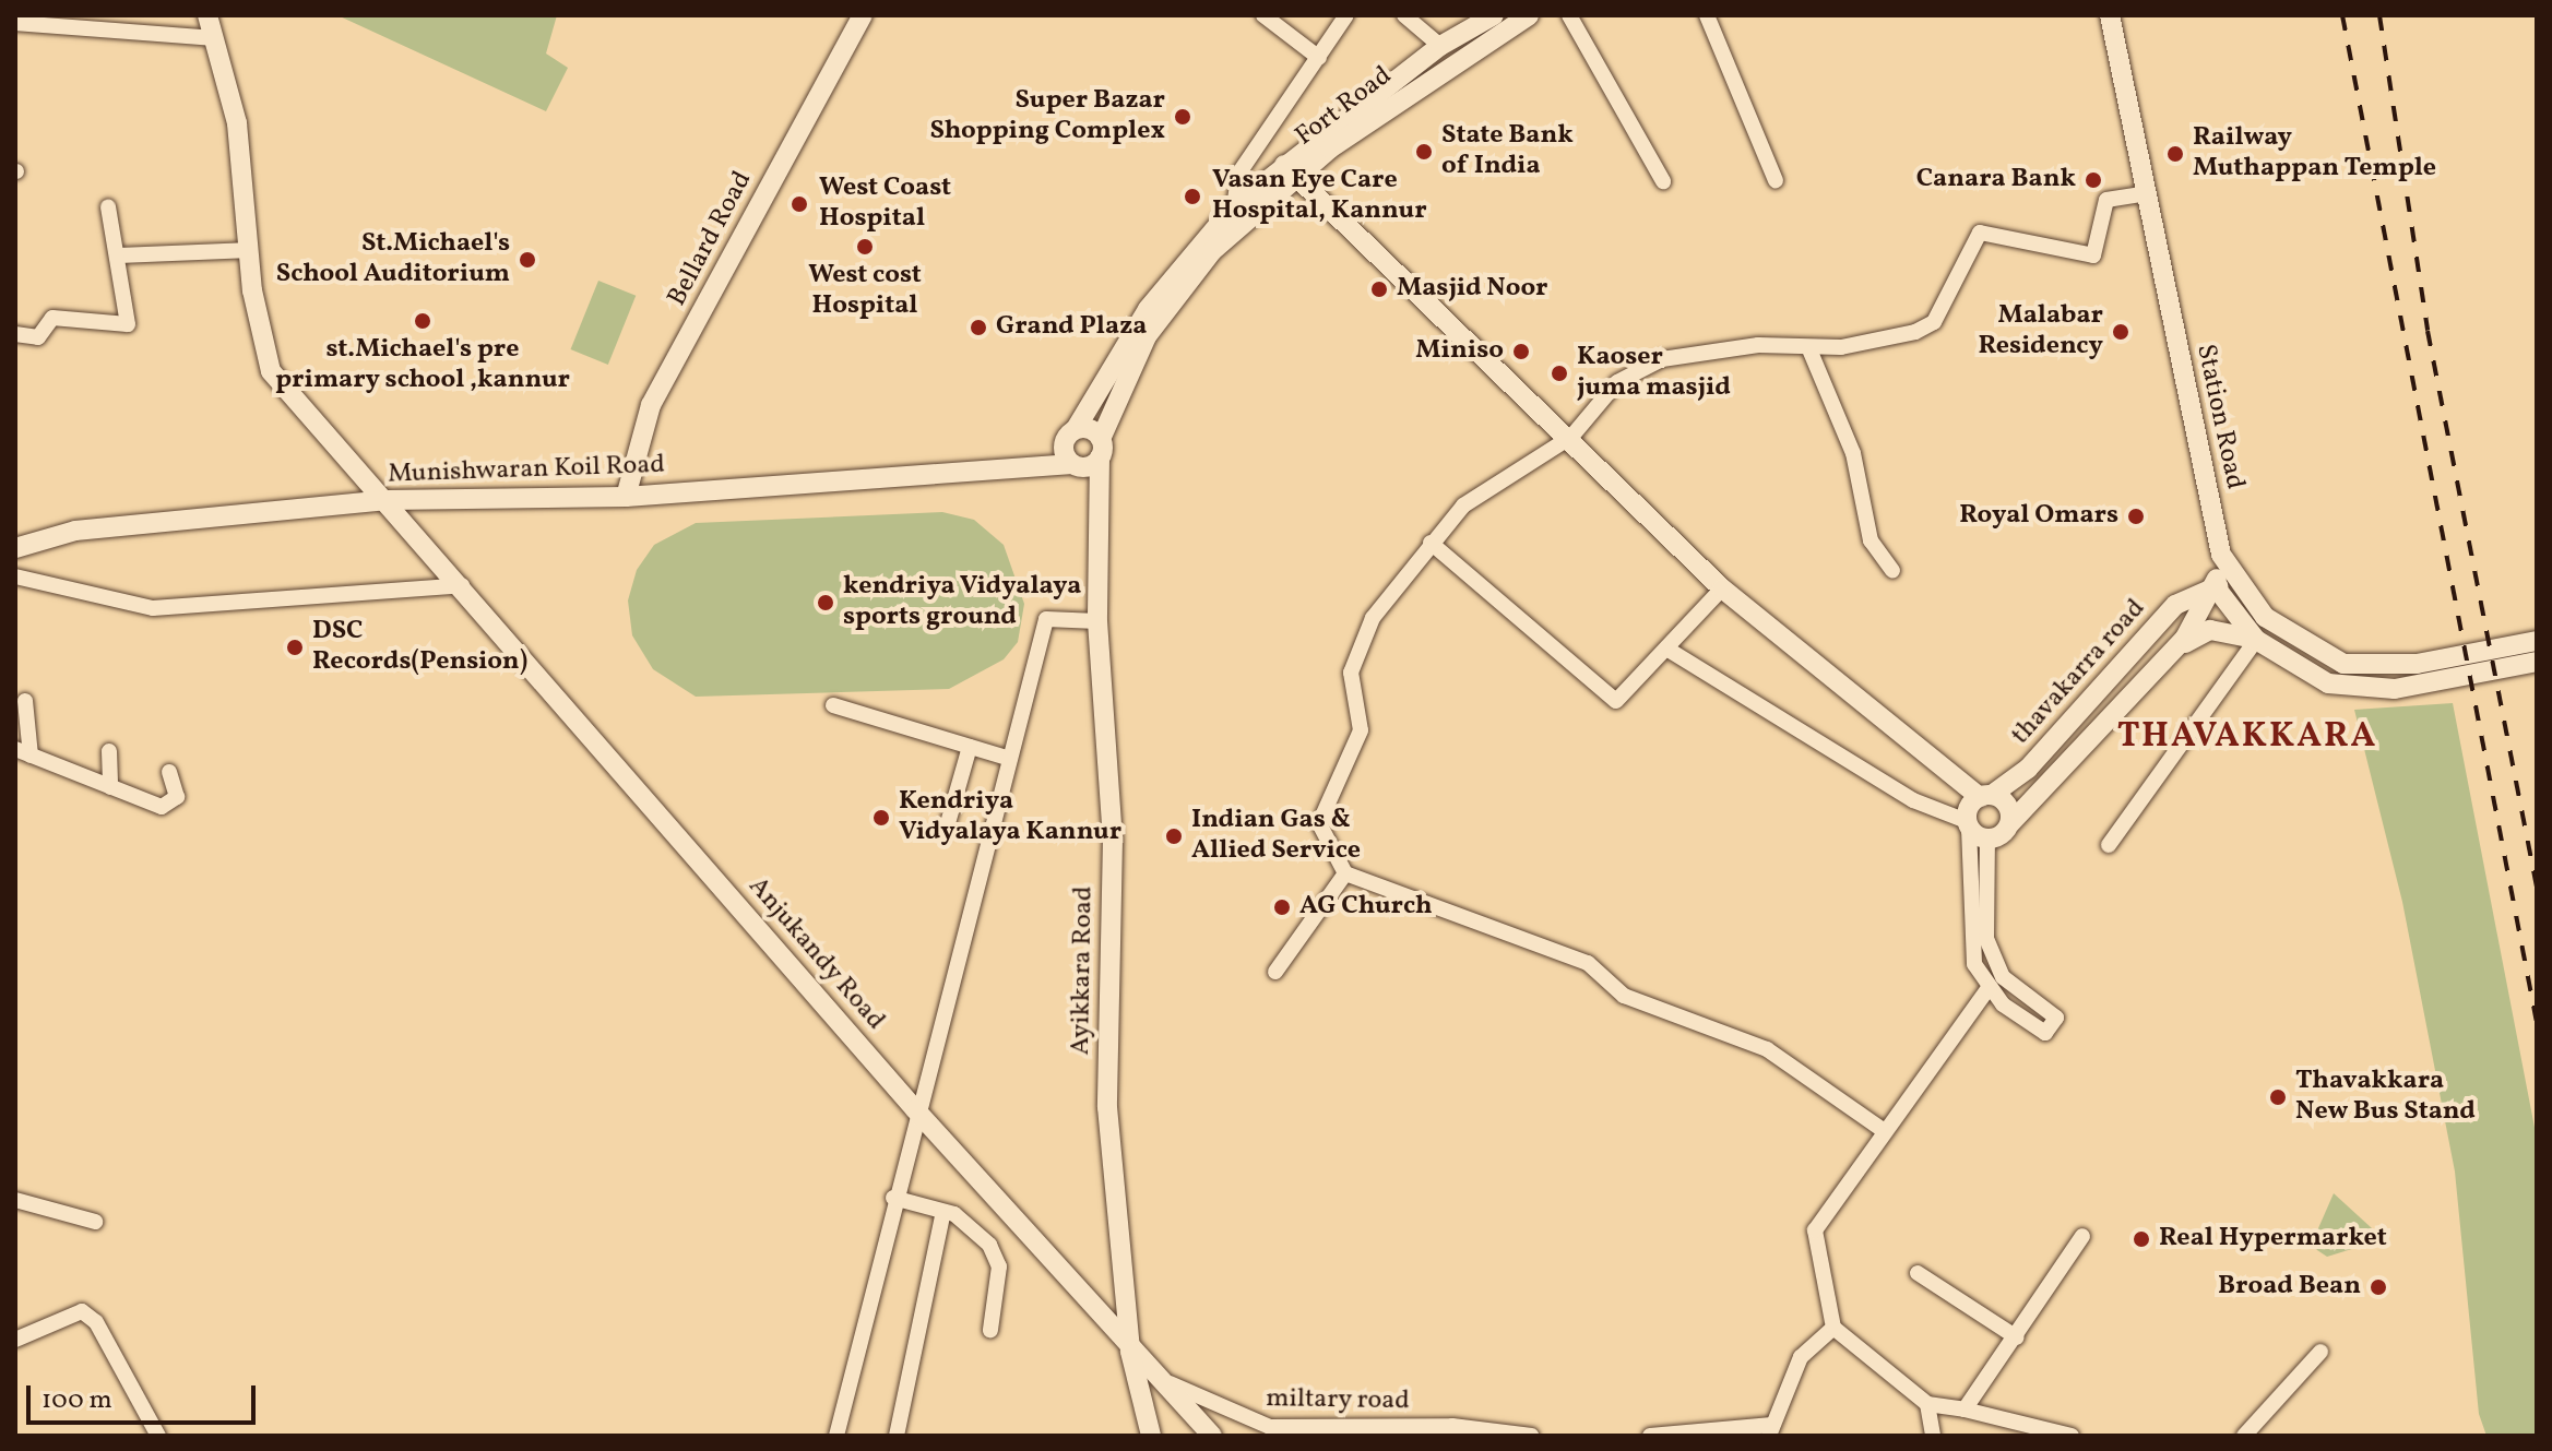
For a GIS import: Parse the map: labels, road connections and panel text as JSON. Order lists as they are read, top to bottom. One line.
{"streets":{"main road":["Fort Road","Bellard Road","Station Road","Munishwaran Koil Road","thavakarra road","Anjukandy Road","Ayikkara Road"],"street":["miltary road"]},"crossings":[["Fort Road","Munishwaran Koil Road"],["Fort Road","Ayikkara Road"],["Bellard Road","Munishwaran Koil Road"],["Station Road","thavakarra road"],["Munishwaran Koil Road","Anjukandy Road"],["Munishwaran Koil Road","Ayikkara Road"],["Anjukandy Road","Ayikkara Road"],["Anjukandy Road","miltary road"]],"districts":["THAVAKKARA"],"places":["Super Bazar Shopping Complex","State Bank of India","Railway Muthappan Temple","Canara Bank","Vasan Eye Care Hospital, Kannur","West Coast Hospital","West cost Hospital","St.Michael's School Auditorium","Masjid Noor","st.Michael's pre primary school ,kannur","Grand Plaza","Malabar Residency","Miniso","Kaoser juma masjid","Royal Omars","kendriya Vidyalaya sports ground","DSC Records(Pension)","Kendriya Vidyalaya Kannur","Indian Gas & Allied Service","AG Church","Thavakkara New Bus Stand","Real Hypermarket","Broad Bean"],"scale_bar":"100 m"}
